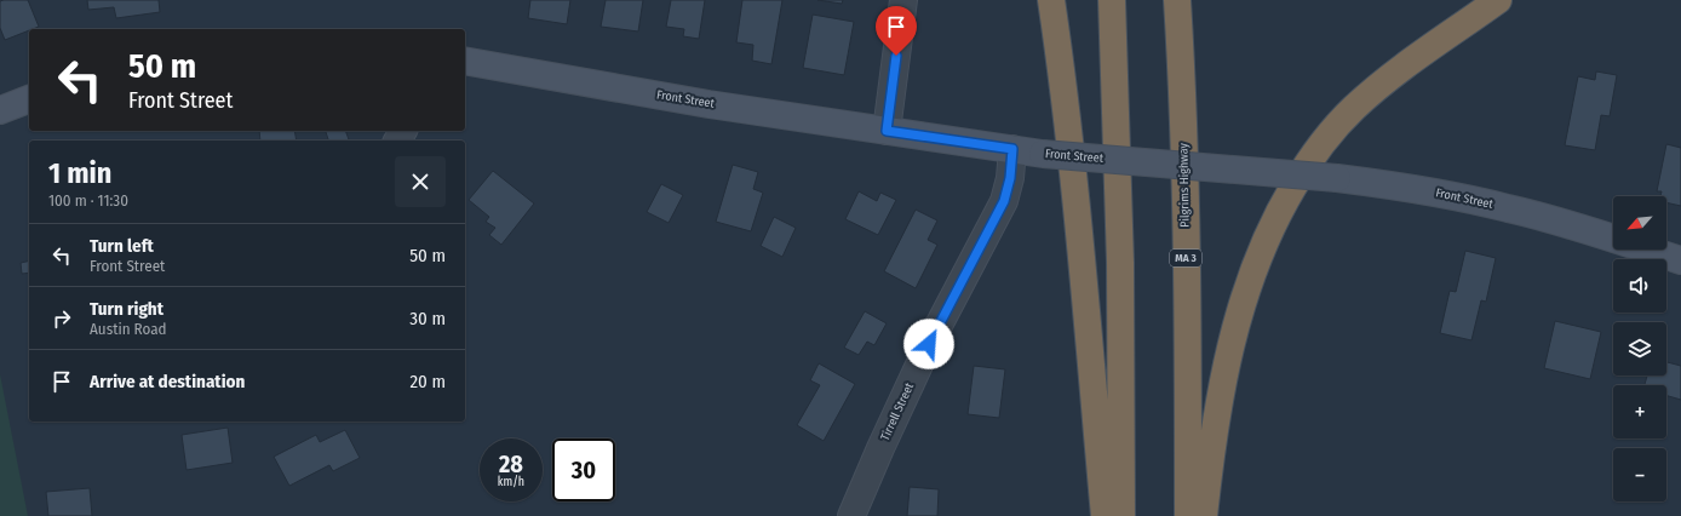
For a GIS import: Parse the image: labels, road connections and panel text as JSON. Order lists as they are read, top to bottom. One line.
{"streets":{"highway":["Pilgrims Highway","MA 3"],"street":["Front Street","Tirrell Street"]},"crossings":[["Front Street","Tirrell Street"]],"north":"bottom left","page":{"turn":["50 m","Front Street"],"heading":["1 min","100 m · 11:30"],"map_buttons":["+","−"],"list":[{"name":"Turn left","note":"Front Street","value":"50 m"},{"name":"Turn right","note":"Austin Road","value":"30 m"},{"name":"Arrive at destination","value":"20 m"}],"speed":"28 km/h","limit":"30"}}
